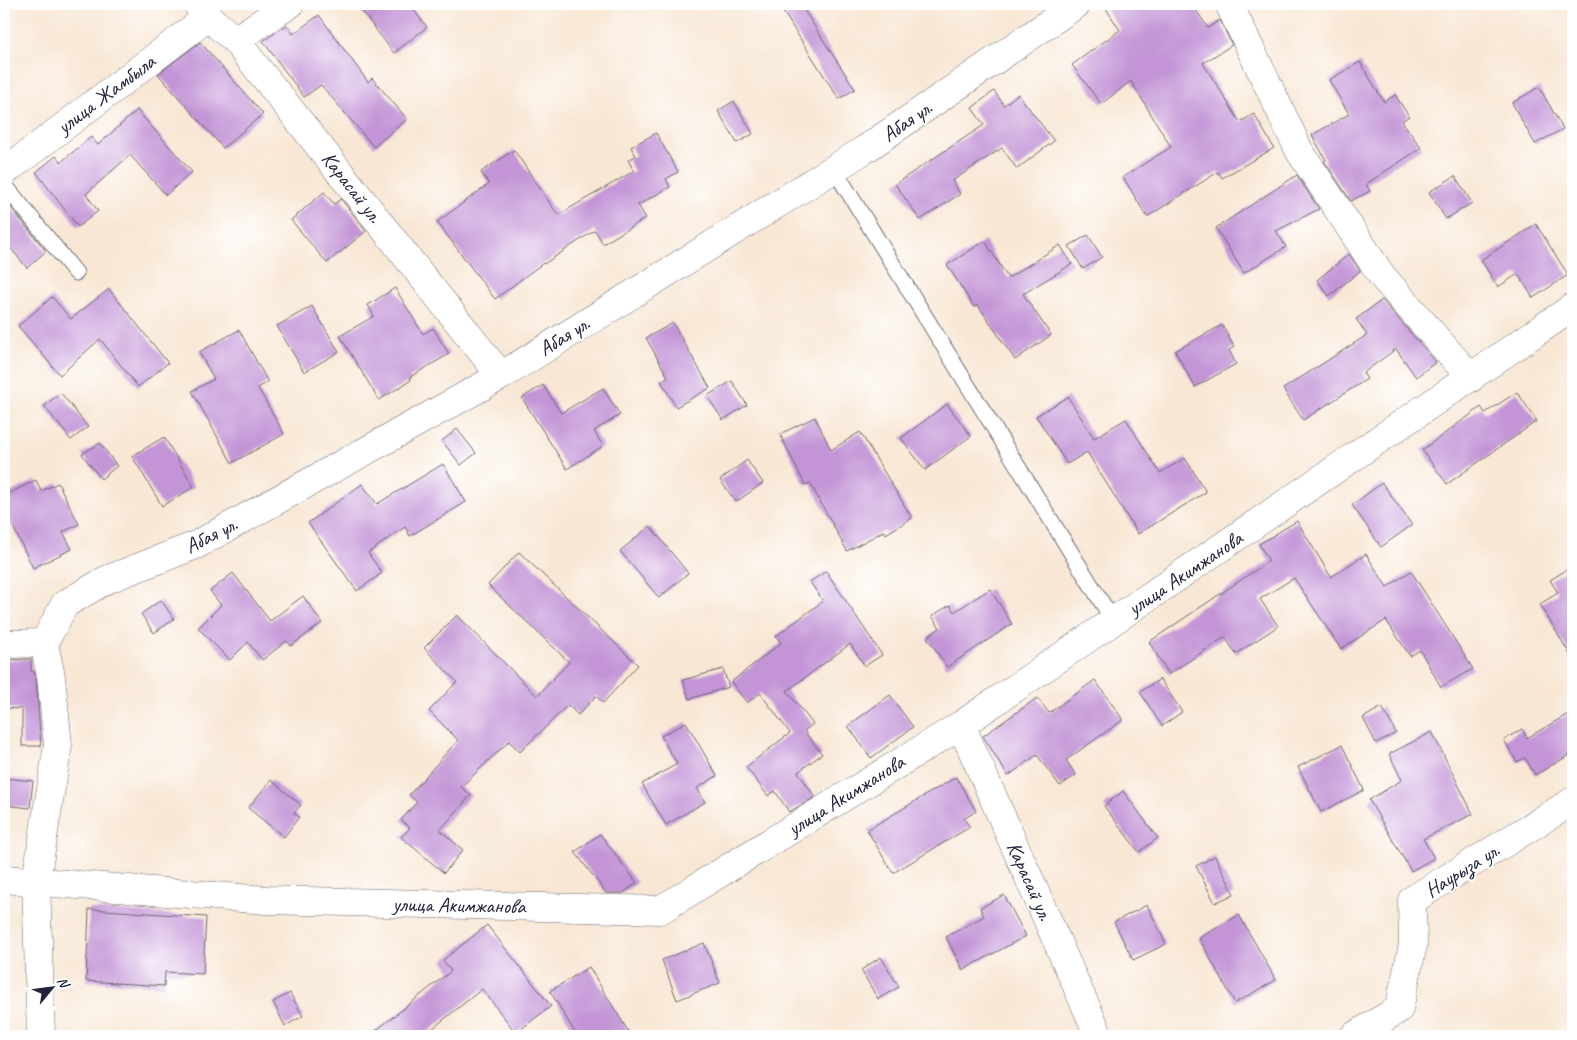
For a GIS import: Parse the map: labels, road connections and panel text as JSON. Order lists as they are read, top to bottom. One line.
{"streets":{"street":["улица Жамбыла","Абая ул.","Карасай ул.","улица Акимжанова","Наурыза ул."]},"crossings":[["улица Жамбыла","Карасай ул."],["Абая ул.","Карасай ул."],["Карасай ул.","улица Акимжанова"]],"north":"top right"}
